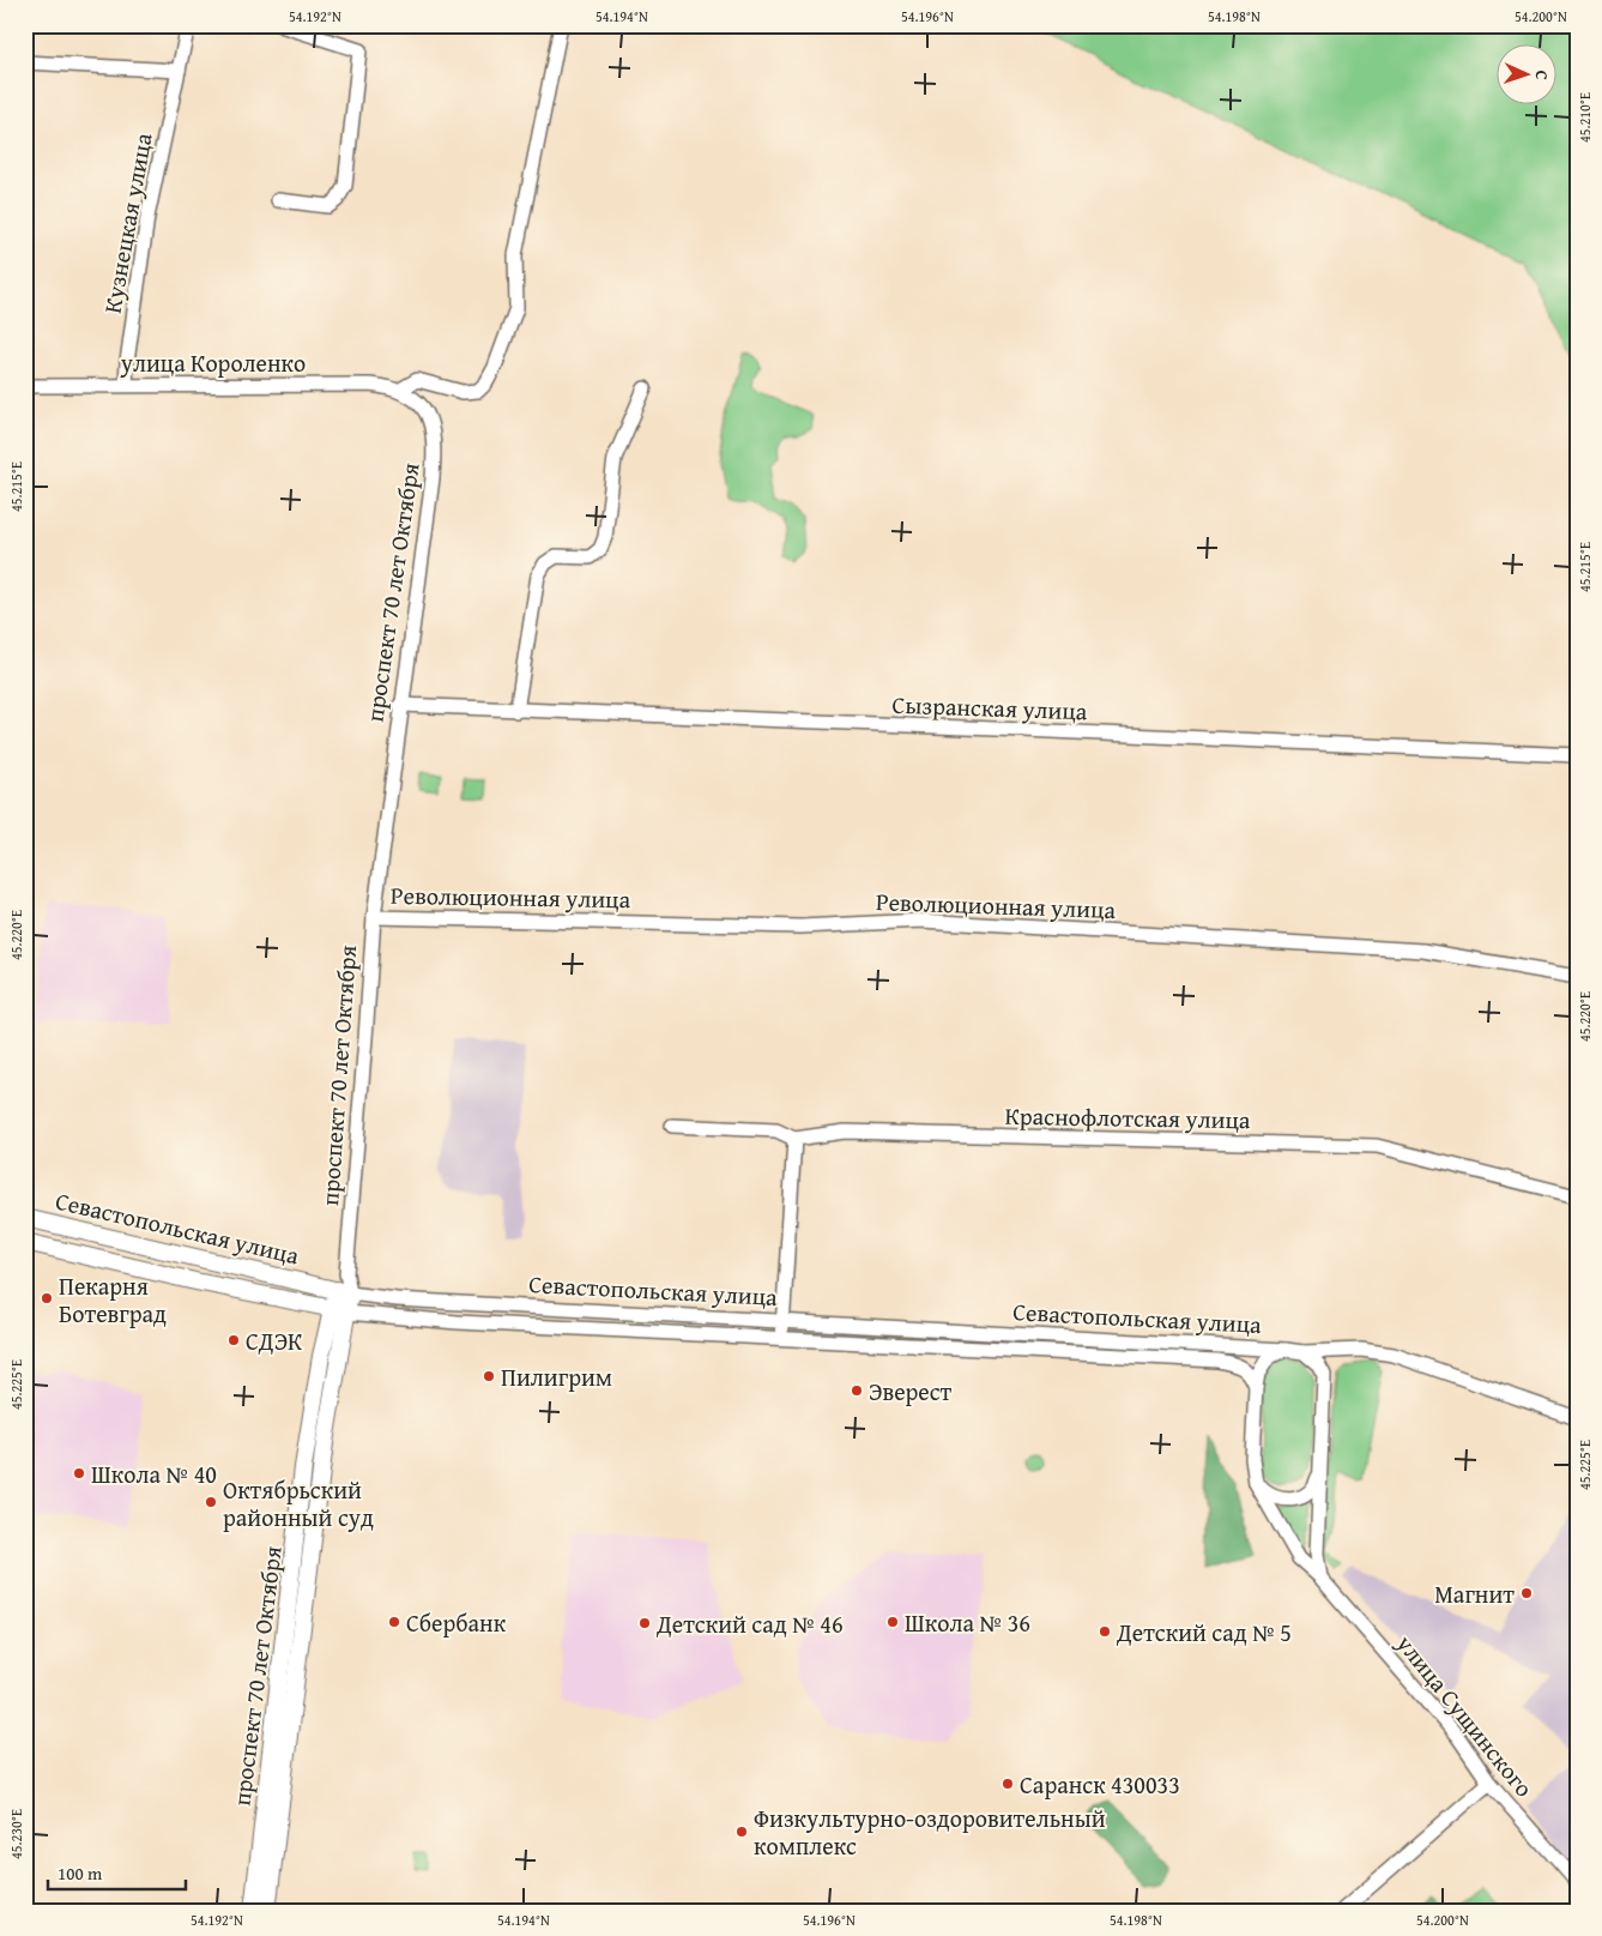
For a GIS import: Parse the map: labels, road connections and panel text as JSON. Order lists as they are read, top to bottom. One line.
{"streets":{"main road":["проспект 70 лет Октября","Севастопольская улица"],"street":["Кузнецкая улица","улица Короленко","Сызранская улица","Революционная улица","Краснофлотская улица","улица Сущинского"]},"crossings":[["Кузнецкая улица","улица Короленко"],["улица Короленко","проспект 70 лет Октября"],["проспект 70 лет Октября","Сызранская улица"],["проспект 70 лет Октября","Революционная улица"],["проспект 70 лет Октября","Севастопольская улица"]],"places":["Пекарня Ботевград","СДЭК","Пилигрим","Эверест","Школа № 40","Октябрьский районный суд","Магнит","Сбербанк","Школа № 36","Детский сад № 46","Детский сад № 5","Саранск 430033","Физкультурно-оздоровительный комплекс"],"scale_bar":"100 m","north":"right","coordinates":["54.192°N","54.194°N","54.196°N","54.198°N","54.200°N","45.210°E","45.215°E","45.220°E","45.225°E","45.230°E"]}
